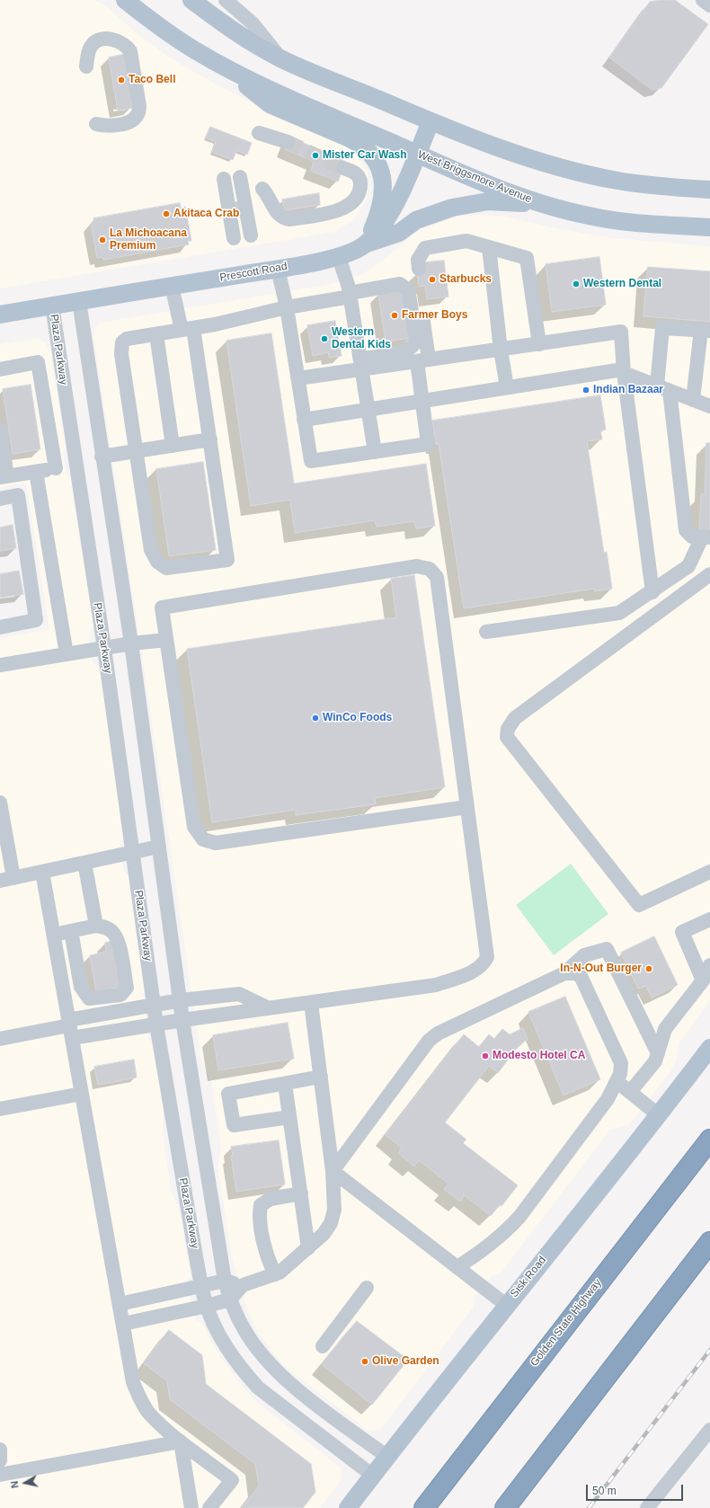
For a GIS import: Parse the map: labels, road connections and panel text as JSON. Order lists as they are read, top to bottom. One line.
{"streets":{"highway":["Golden State Highway"],"main road":["West Briggsmore Avenue","Prescott Road","Sisk Road"],"street":["Plaza Parkway"]},"crossings":[["West Briggsmore Avenue","Prescott Road"],["Prescott Road","Plaza Parkway"],["Plaza Parkway","Sisk Road"]],"places":["Taco Bell","Mister Car Wash","Akitaca Crab","La Michoacana Premium","Starbucks","Western Dental","Farmer Boys","Western Dental Kids","Indian Bazaar","WinCo Foods","In-N-Out Burger","Modesto Hotel CA","Olive Garden"],"scale_bar":"50 m","north":"left"}
